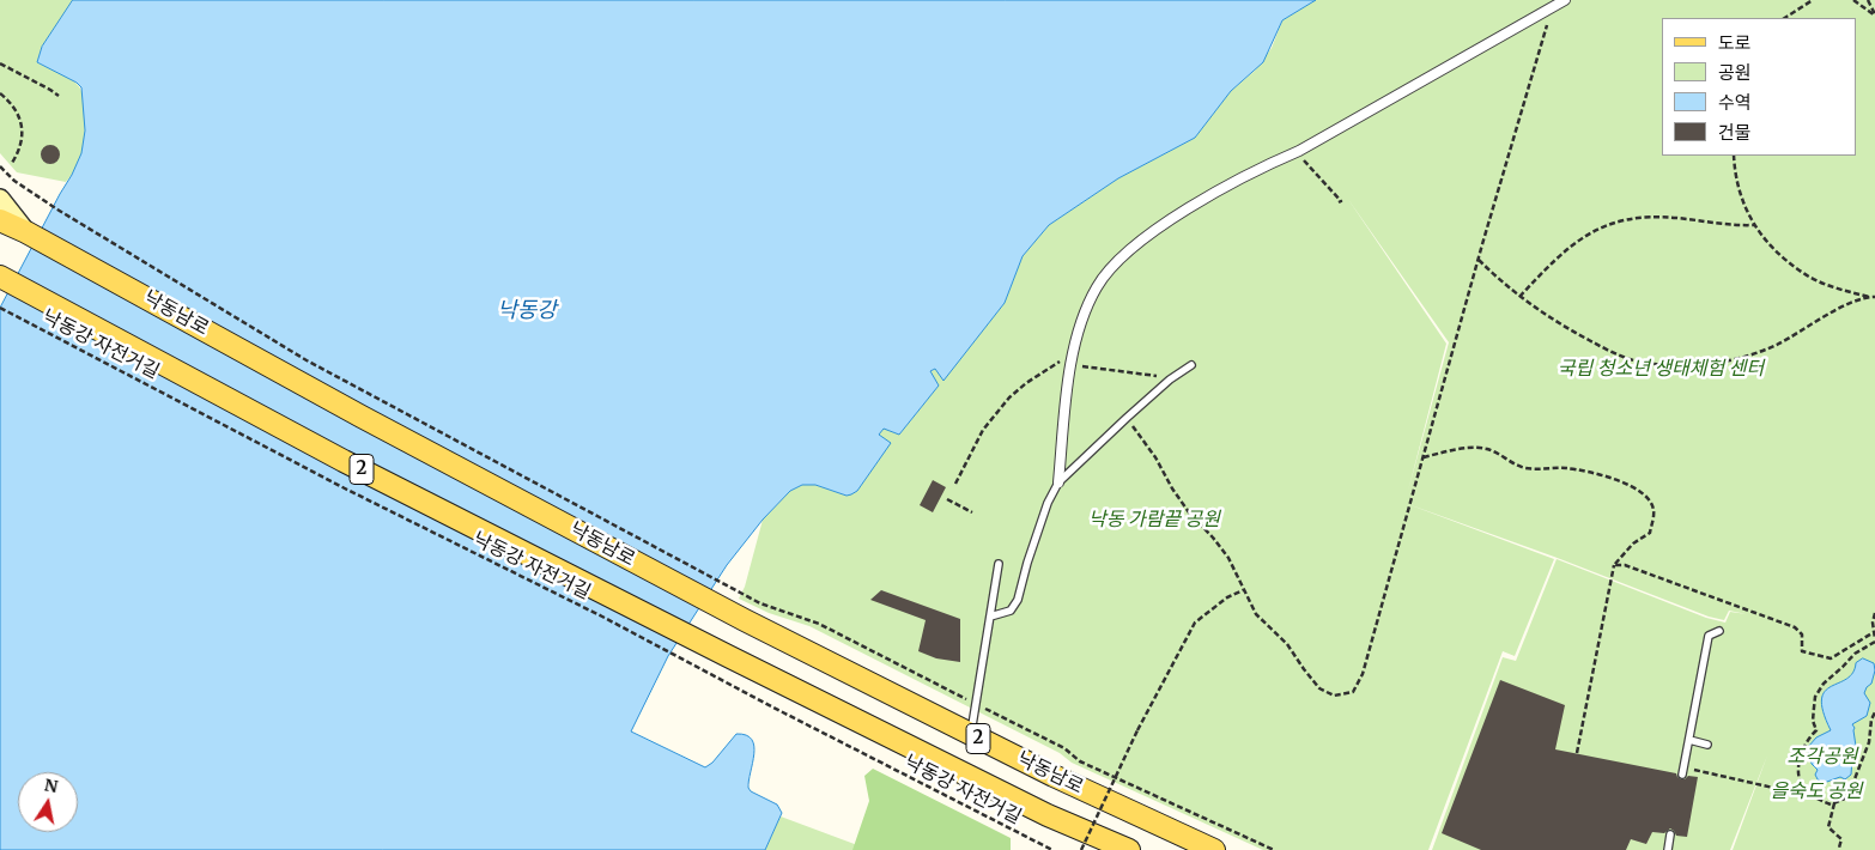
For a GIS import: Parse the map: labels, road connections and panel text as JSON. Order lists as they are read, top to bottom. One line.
{"streets":{"main road":["낙동남로","2"],"path":["낙동강 자전거길"]},"water":["낙동강"],"parks":["국립 청소년 생태체험 센터","낙동 가람끝 공원","조각공원","을숙도 공원"],"legend":["도로","공원","수역","건물"],"north":"top"}
